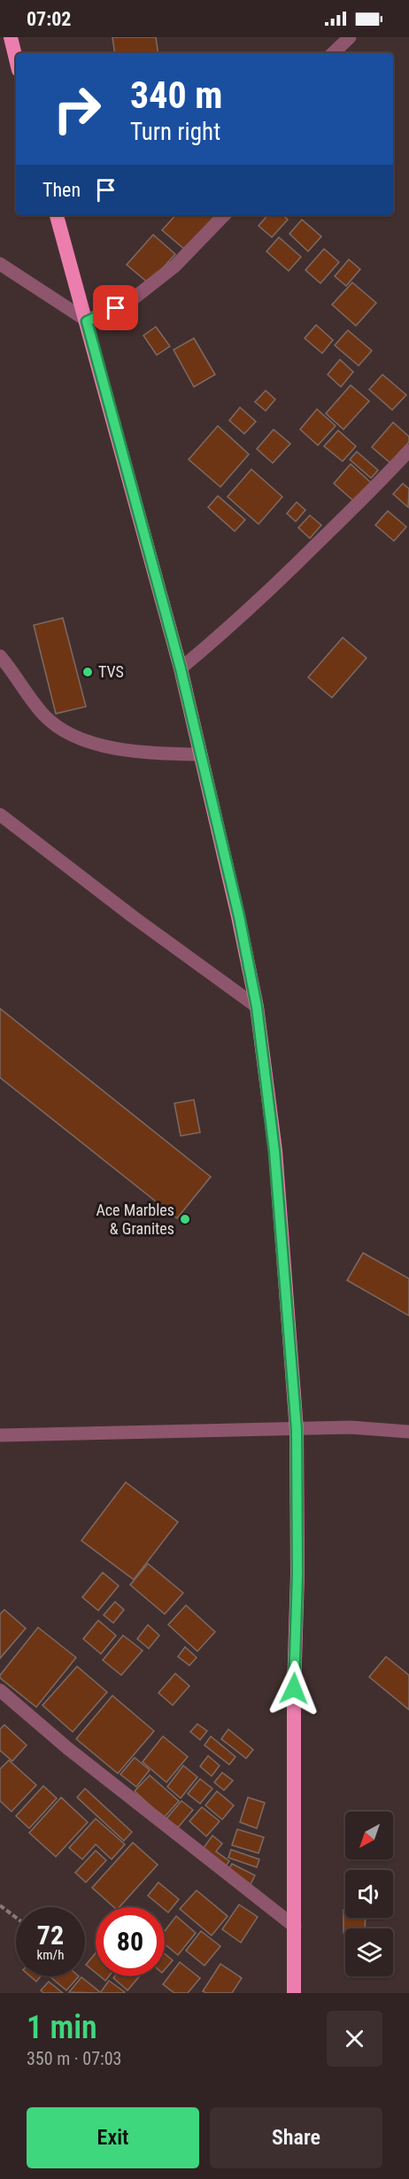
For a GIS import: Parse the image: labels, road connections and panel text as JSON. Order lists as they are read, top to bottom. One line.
{"places":["TVS","Ace Marbles & Granites"],"north":"bottom left","page":{"status":"07:02","turn":["340 m","Turn right"],"then":"Then","speed":"72 km/h","limit":"80","heading":["1 min","350 m · 07:03"],"buttons":["Exit","Share"]}}
